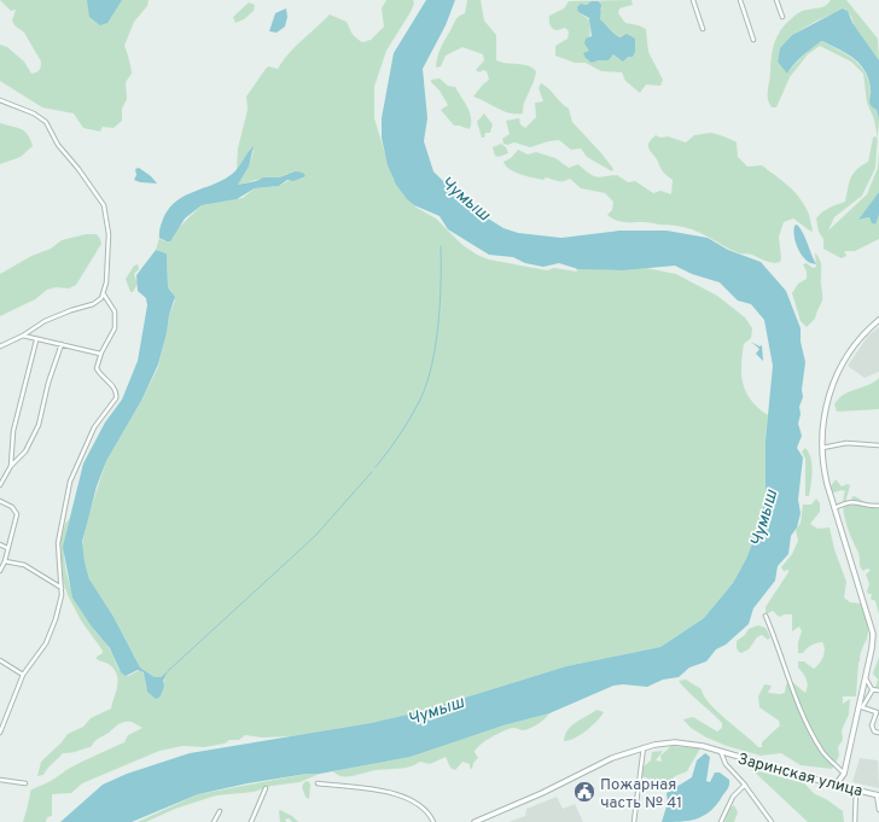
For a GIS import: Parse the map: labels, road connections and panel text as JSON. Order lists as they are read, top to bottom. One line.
{"streets":{"street":["Заринская улица"]},"water":["Чумыш"],"places":{"public building":["Пожарная часть № 41"]}}
